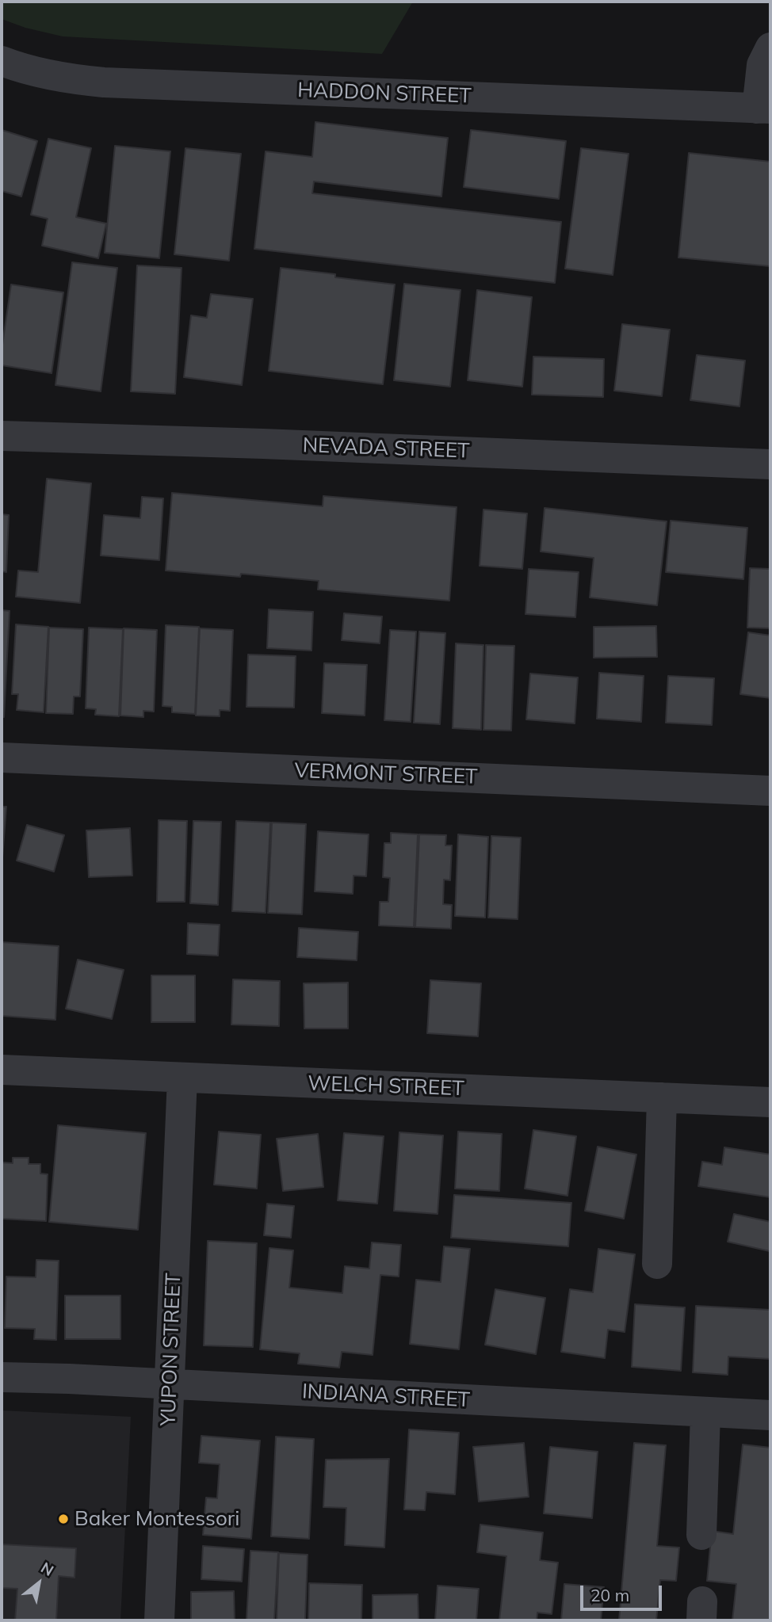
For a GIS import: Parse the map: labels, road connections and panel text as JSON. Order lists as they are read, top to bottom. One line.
{"streets":{"street":["HADDON STREET","NEVADA STREET","VERMONT STREET","WELCH STREET","YUPON STREET","INDIANA STREET"]},"crossings":[["WELCH STREET","YUPON STREET"],["YUPON STREET","INDIANA STREET"]],"places":["Baker Montessori"],"scale_bar":"20 m","north":"top right"}
